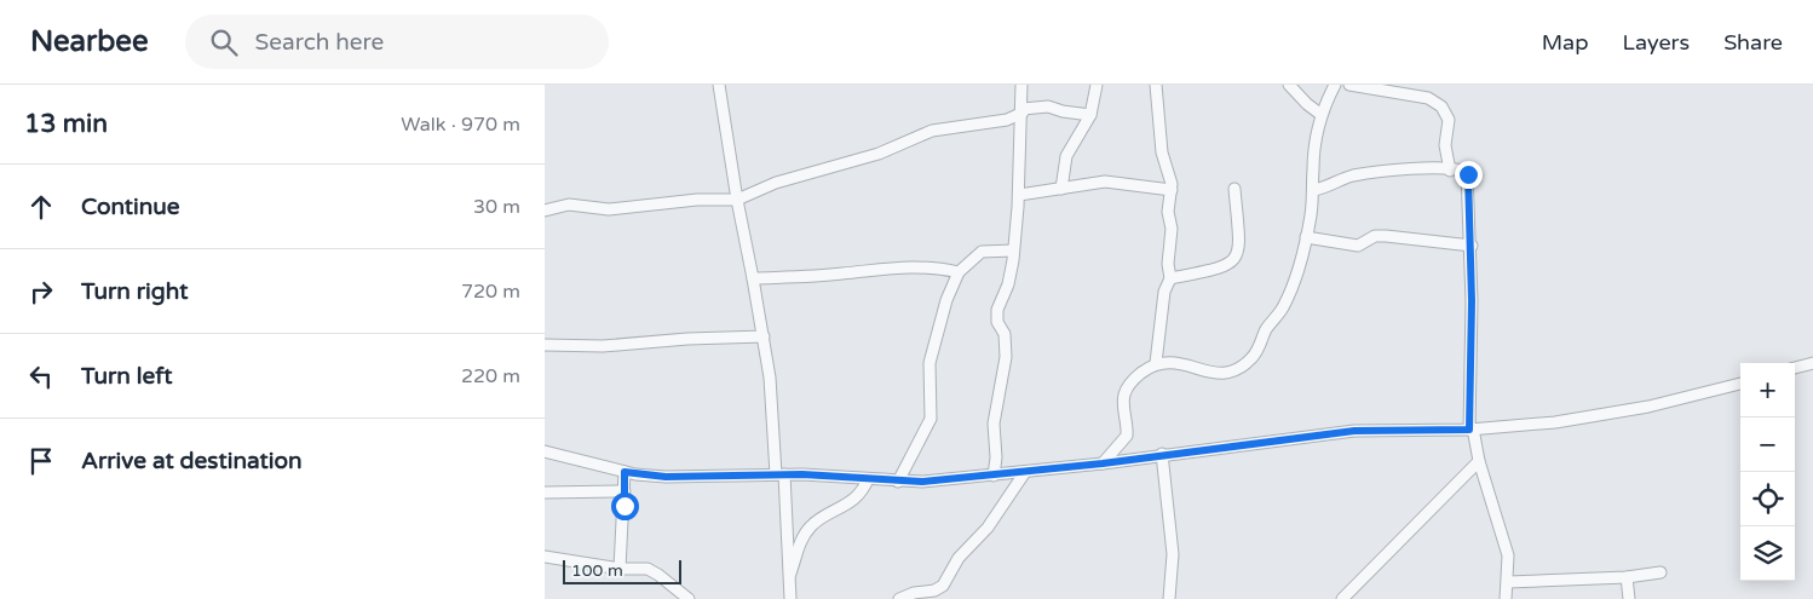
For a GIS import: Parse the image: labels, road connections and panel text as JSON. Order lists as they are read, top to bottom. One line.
{"scale_bar":"100 m","page":{"header":"Nearbee","search":"Search here","nav":["Map","Layers","Share"],"heading":["13 min","Walk · 970 m"],"list":[["Continue","30 m"],["Turn right","720 m"],["Turn left","220 m"],"Arrive at destination"],"map_buttons":["+","−"],"scale":"100 m"}}
